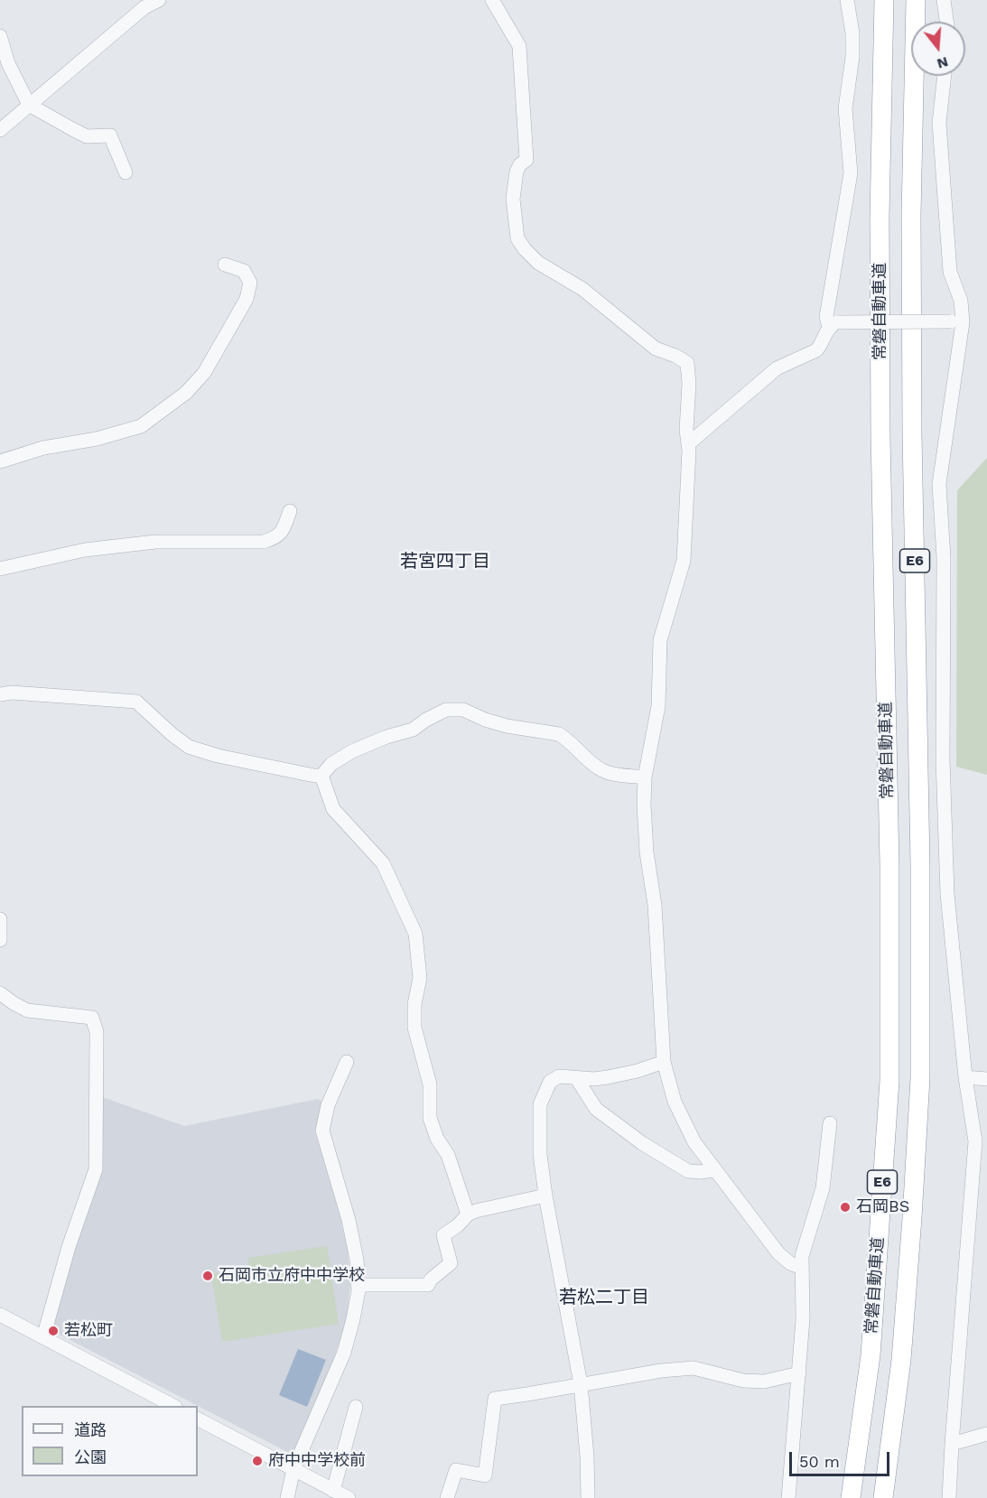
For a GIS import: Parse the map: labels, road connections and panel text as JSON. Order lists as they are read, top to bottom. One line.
{"streets":{"highway":["常磐自動車道","E6"]},"districts":["若宮四丁目","若松二丁目"],"places":["石岡BS","石岡市立府中中学校","若松町","府中中学校前"],"legend":["道路","公園"],"scale_bar":"50 m","north":"bottom"}
